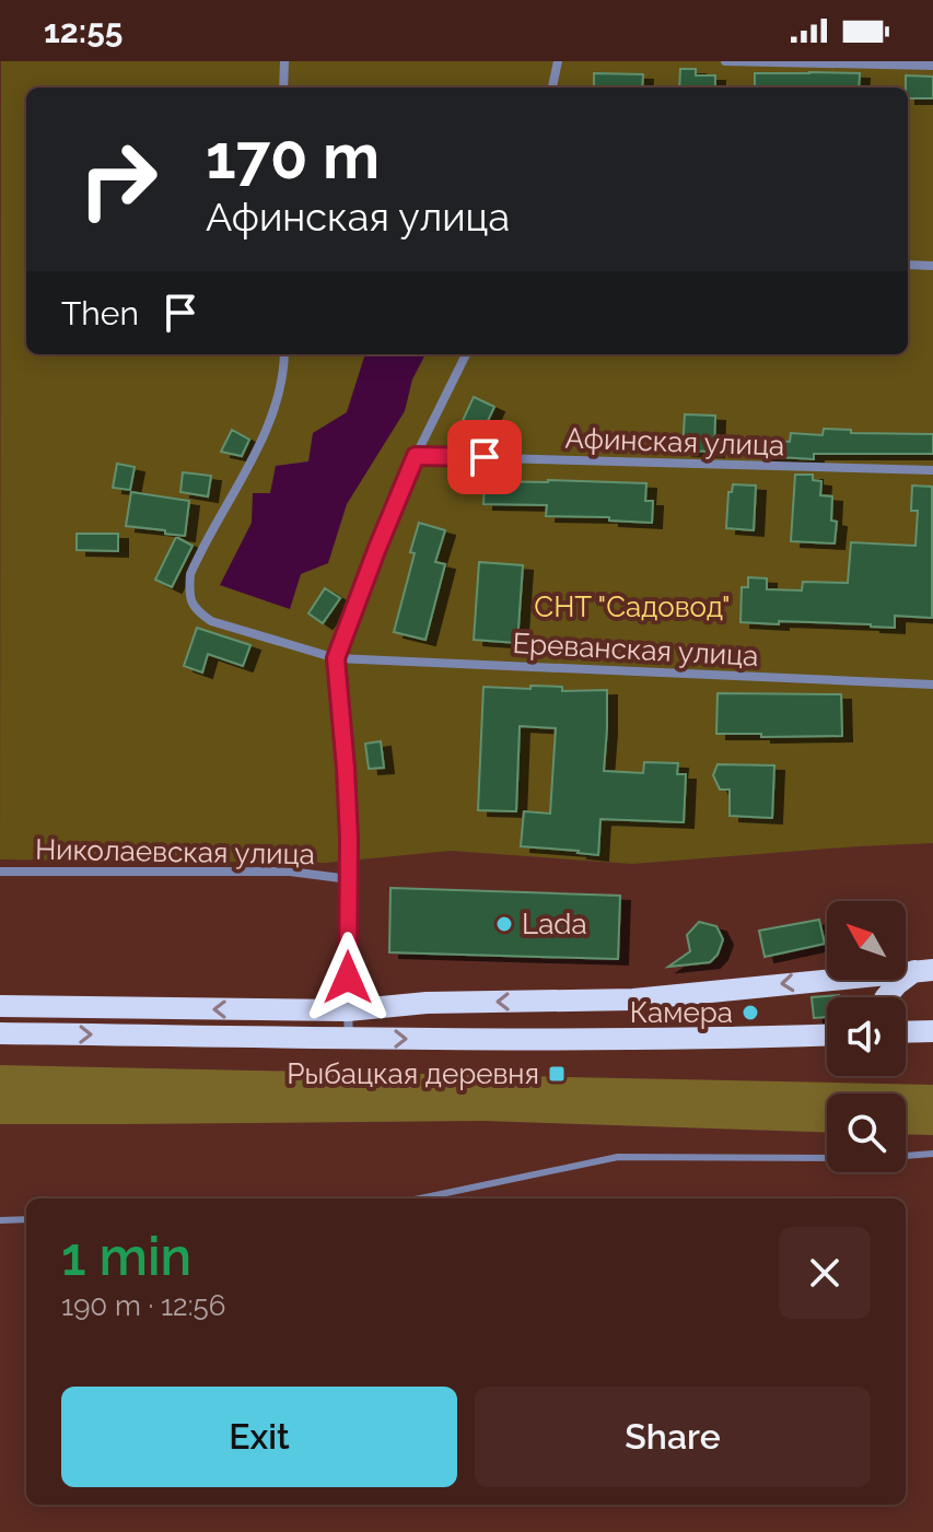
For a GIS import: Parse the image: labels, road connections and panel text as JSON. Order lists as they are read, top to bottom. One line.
{"streets":{"street":["Афинская улица","Ереванская улица","Николаевская улица"]},"parks":["СНТ \"Садовод\""],"places":{"other":["Lada","Камера"],"transit":["Рыбацкая деревня"]},"north":"top left","page":{"status":"12:55","turn":["170 m","Афинская улица"],"then":"Then","heading":["1 min","190 m · 12:56"],"buttons":["Exit","Share"]}}
